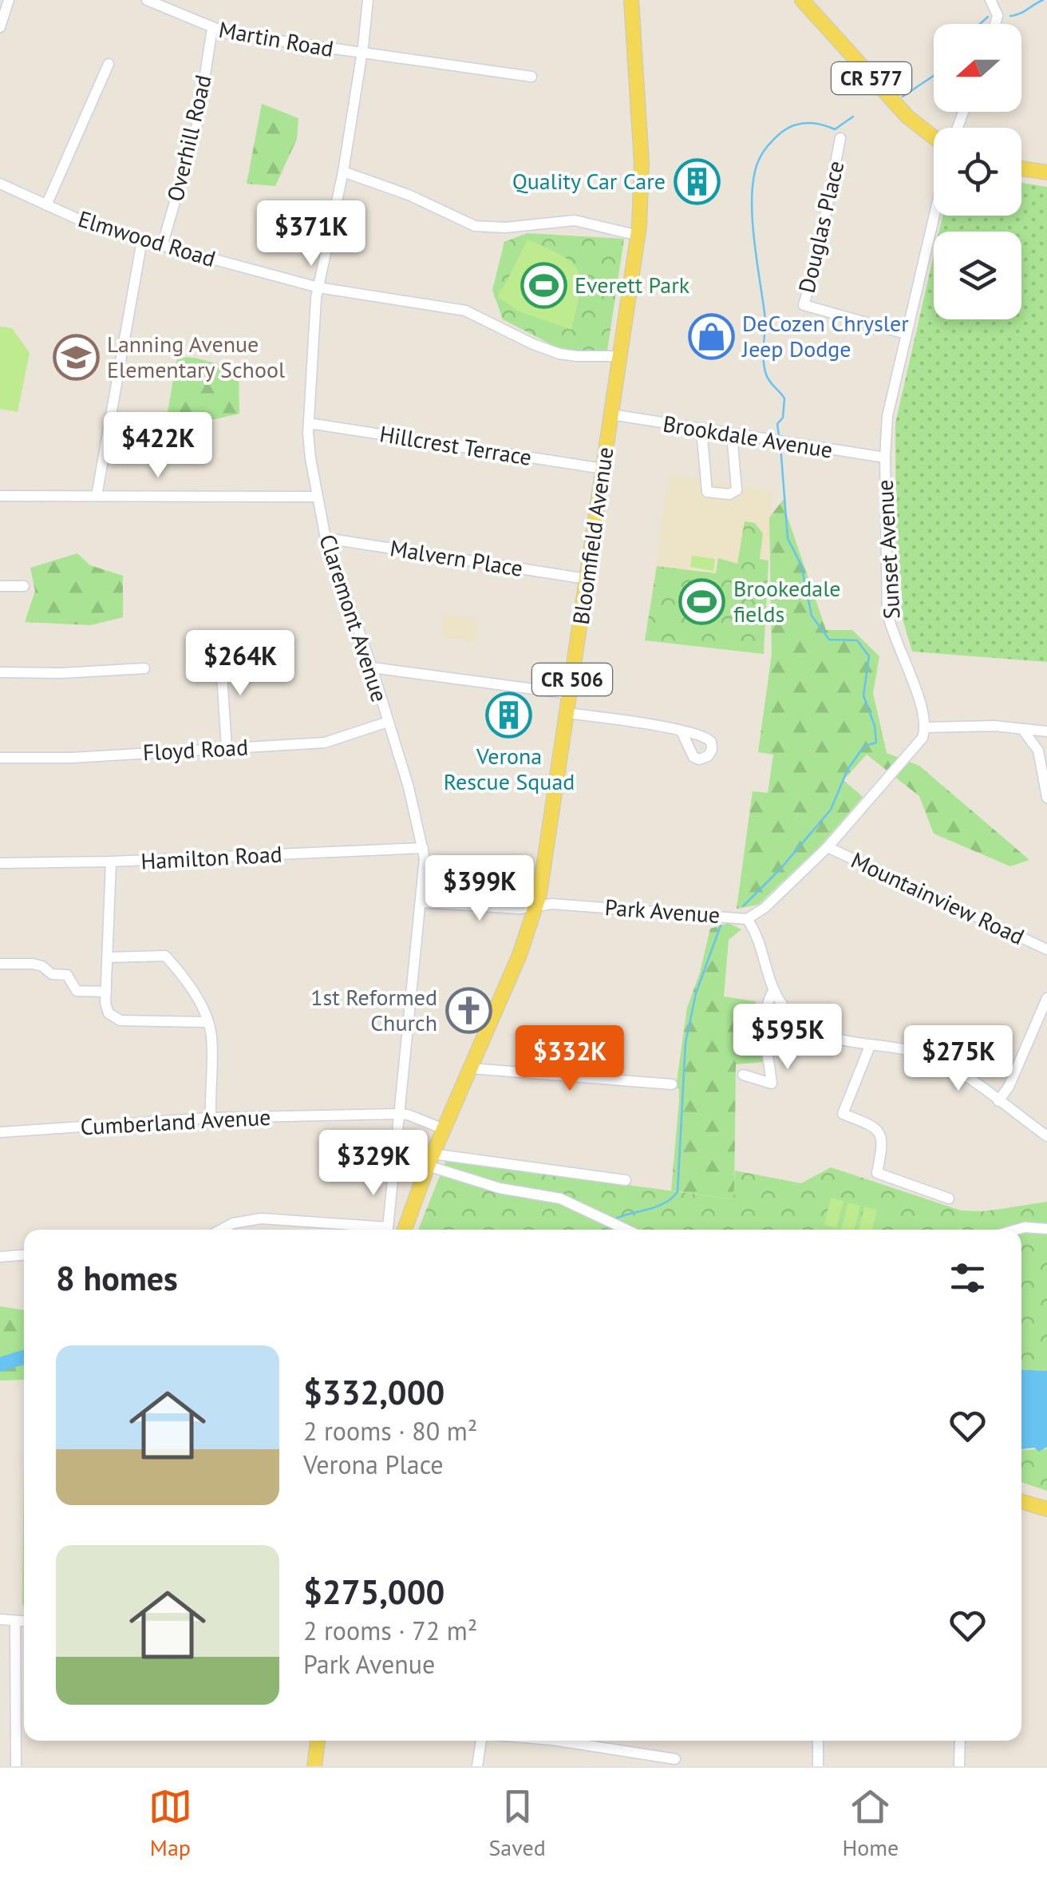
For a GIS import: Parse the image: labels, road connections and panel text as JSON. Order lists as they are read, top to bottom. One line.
{"streets":{"main road":["CR 577","Bloomfield Avenue","CR 506"],"street":["Martin Road","Overhill Road","Douglas Place","Elmwood Road","Brookdale Avenue","Hillcrest Terrace","Sunset Avenue","Malvern Place","Claremont Avenue","Floyd Road","Hamilton Road","Mountainview Road","Park Avenue","Cumberland Avenue"]},"crossings":[["Martin Road","Overhill Road"],["Martin Road","Claremont Avenue"],["Overhill Road","Elmwood Road"],["Douglas Place","Sunset Avenue"],["Elmwood Road","Bloomfield Avenue"],["Elmwood Road","Claremont Avenue"],["Brookdale Avenue","Bloomfield Avenue"],["Brookdale Avenue","Sunset Avenue"],["Hillcrest Terrace","Bloomfield Avenue"],["Hillcrest Terrace","Claremont Avenue"],["Bloomfield Avenue","Malvern Place"],["Bloomfield Avenue","Park Avenue"],["Bloomfield Avenue","Cumberland Avenue"],["Malvern Place","Claremont Avenue"],["Claremont Avenue","Floyd Road"],["Claremont Avenue","Hamilton Road"],["Claremont Avenue","Park Avenue"],["Claremont Avenue","Cumberland Avenue"]],"places":{"building":["Quality Car Care","Verona Rescue Squad"],"sports":["Everett Park","Brookedale fields"],"shop":["DeCozen Chrysler Jeep Dodge"],"school or university":["Lanning Avenue Elementary School"],"church":["1st Reformed Church"]},"north":"left","page":{"price":["$371K","$422K","$264K","$399K","$595K","$332K","$275K","$329K"],"heading":"8 homes","list":[{"name":"$332,000","note":"2 rooms · 80 m² · Verona Place"},{"name":"$275,000","note":"2 rooms · 72 m² · Park Avenue"}],"tabs":["Map","Saved","Home"]}}
